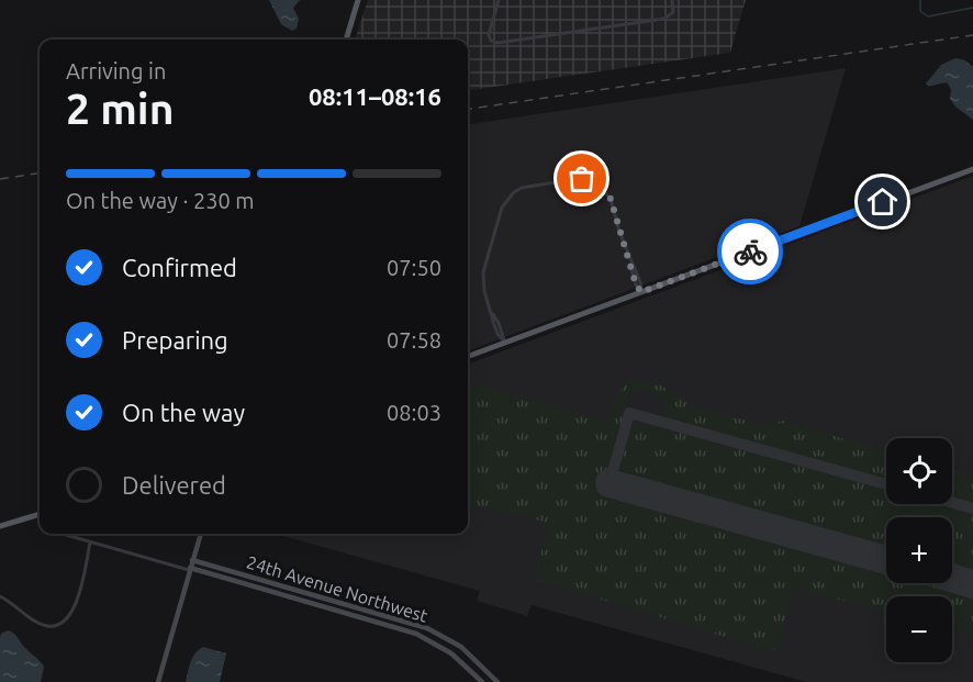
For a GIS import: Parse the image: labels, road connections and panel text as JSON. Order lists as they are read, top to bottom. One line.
{"streets":{"main road":["24th Avenue Northwest"]},"page":{"heading":["2 min","Arriving in","08:11–08:16"],"bar":"On the way · 230 m","list":[["Confirmed","07:50"],["Preparing","07:58"],["On the way","08:03"],"Delivered"],"map_buttons":["+","−"]}}
